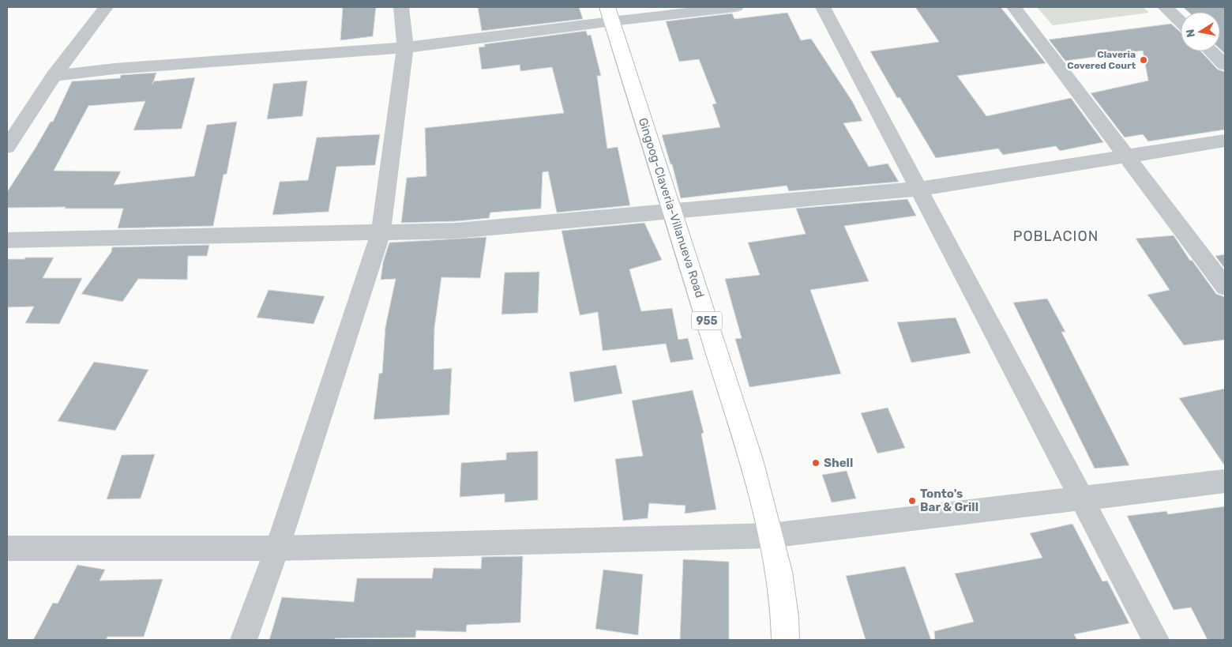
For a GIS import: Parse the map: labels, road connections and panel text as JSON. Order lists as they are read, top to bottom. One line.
{"streets":{"main road":["Gingoog-Claveria-Villanueva Road","955"]},"districts":["POBLACION"],"places":["Claveria Covered Court","Shell","Tonto's Bar & Grill"],"north":"left"}
